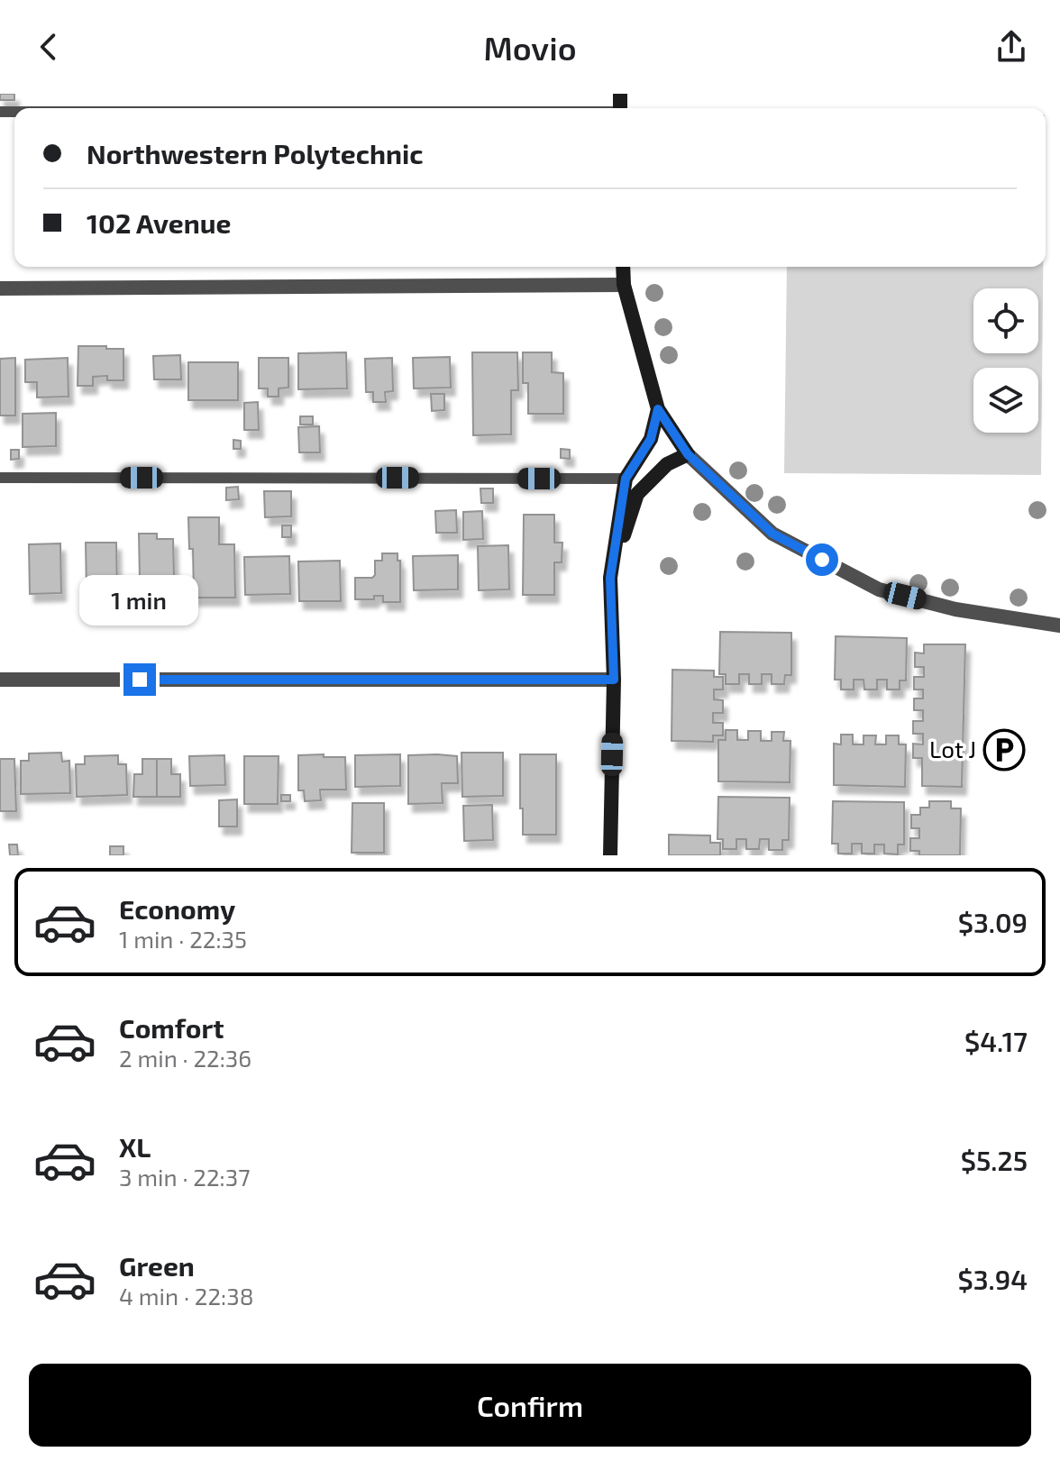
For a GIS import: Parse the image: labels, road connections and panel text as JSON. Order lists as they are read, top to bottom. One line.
{"places":{"parking":["Lot J"]},"page":{"header":"Movio","banner":["Northwestern Polytechnic","102 Avenue"],"bubble":"1 min","list":[{"name":"Economy","note":"1 min · 22:35","value":"$3.09"},{"name":"Comfort","note":"2 min · 22:36","value":"$4.17"},{"name":"XL","note":"3 min · 22:37","value":"$5.25"},{"name":"Green","note":"4 min · 22:38","value":"$3.94"}],"buttons":"Confirm"}}
